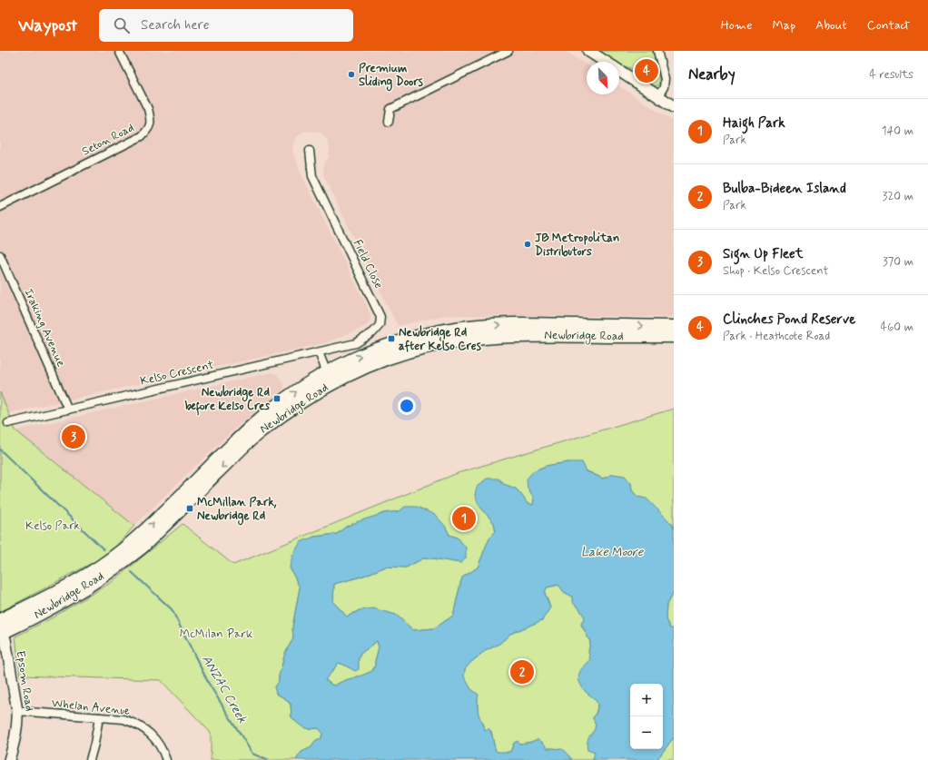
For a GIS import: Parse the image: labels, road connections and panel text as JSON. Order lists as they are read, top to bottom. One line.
{"streets":{"highway":["Newbridge Road"],"street":["Seton Road","Field Close","Iraking Avenue","Kelso Crescent","Epsom Road","Whelan Avenue"]},"crossings":[["Field Close","Kelso Crescent"],["Iraking Avenue","Kelso Crescent"],["Newbridge Road","Epsom Road"],["Epsom Road","Whelan Avenue"]],"water":["Lake Moore","ANZAC Creek"],"parks":["Kelso Park","McMilan Park"],"places":{"other":["Premium Sliding Doors","JB Metropolitan Distributors"],"transit":["Newbridge Rd after Kelso Cres","Newbridge Rd before Kelso Cres","McMillan Park, Newbridge Rd"]},"north":"bottom right","page":{"header":"Waypost","search":"Search here","nav":["Home","Map","About","Contact"],"heading":["Nearby","4 results"],"pins":["4","3","1","2"],"list":[{"mark":"1","name":"Haigh Park","note":"Park","value":"140 m"},{"mark":"2","name":"Bulba-Bideen Island","note":"Park","value":"320 m"},{"mark":"3","name":"Sign Up Fleet","note":"Shop · Kelso Crescent","value":"370 m"},{"mark":"4","name":"Clinches Pond Reserve","note":"Park · Heathcote Road","value":"460 m"}],"map_buttons":["+","−"]}}
